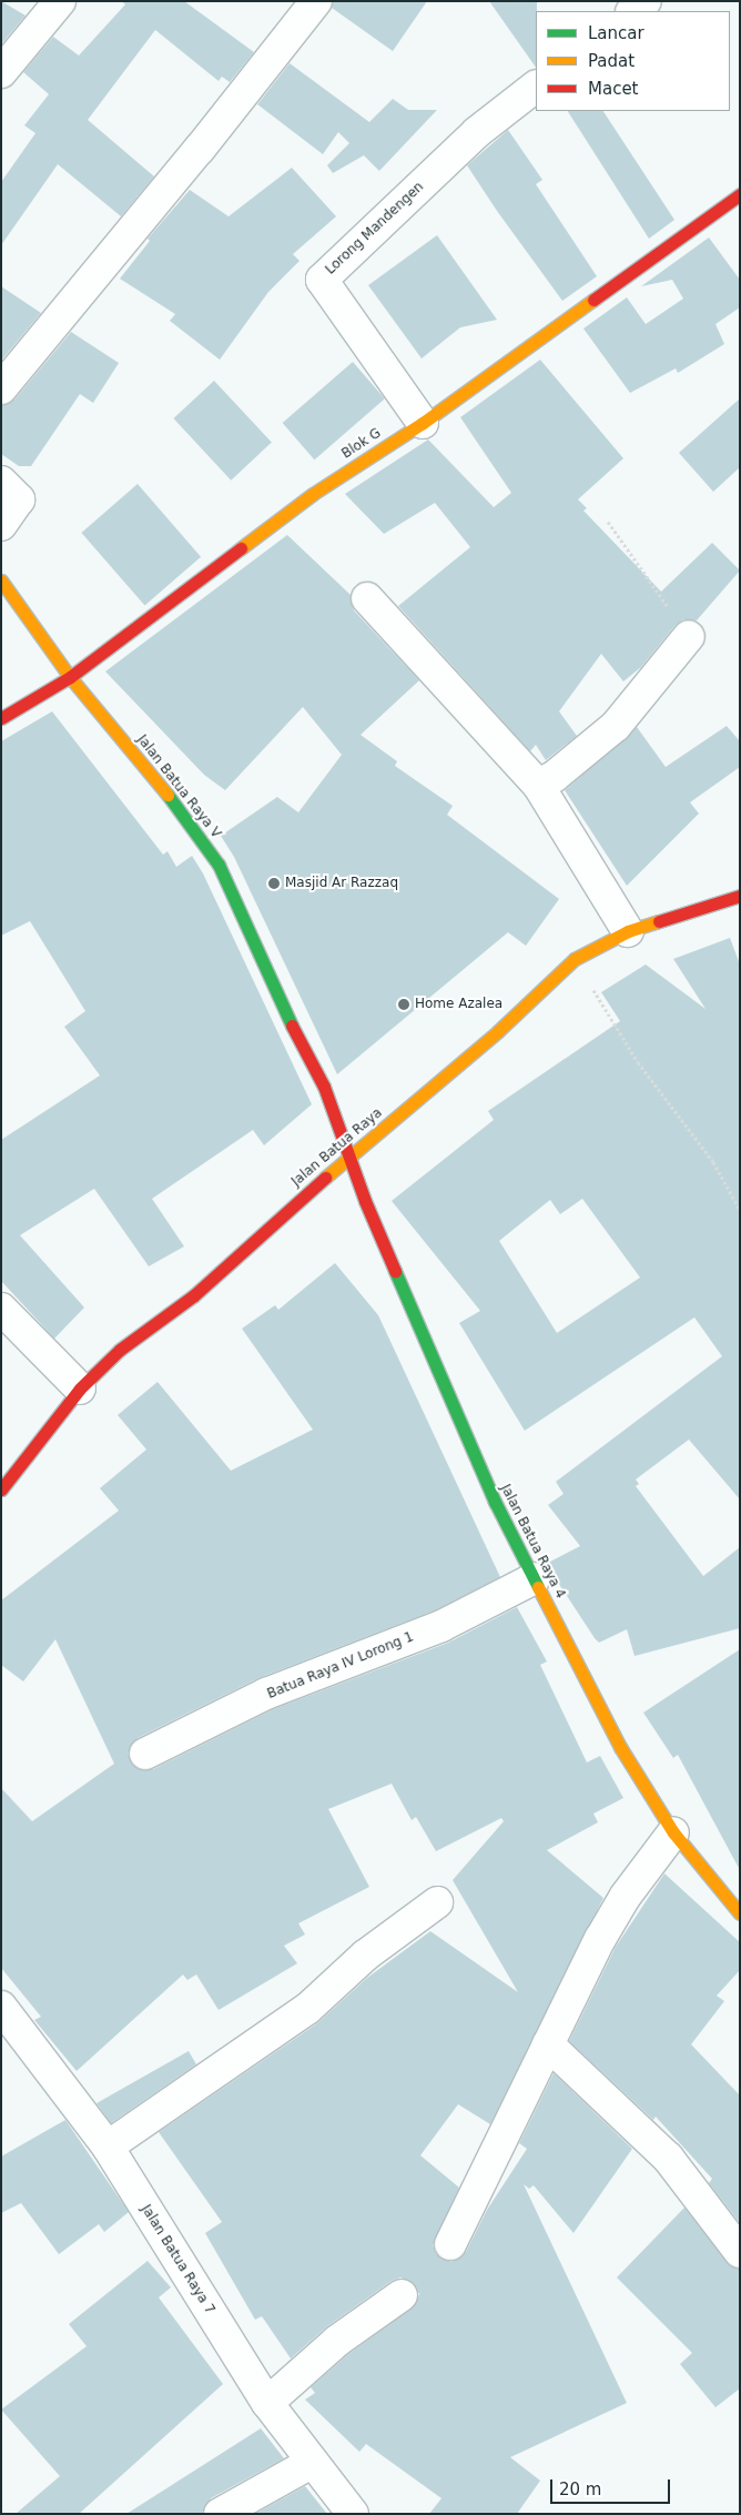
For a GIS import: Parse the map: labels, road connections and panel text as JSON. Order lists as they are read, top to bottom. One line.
{"streets":{"street":["Lorong Mandengen","Blok G","Jalan Batua Raya V","Jalan Batua Raya","Jalan Batua Raya 4","Batua Raya IV Lorong 1","Jalan Batua Raya 7"]},"crossings":[["Lorong Mandengen","Blok G"],["Blok G","Jalan Batua Raya V"],["Jalan Batua Raya V","Jalan Batua Raya"],["Jalan Batua Raya V","Jalan Batua Raya 4"],["Jalan Batua Raya","Jalan Batua Raya 4"],["Jalan Batua Raya 4","Batua Raya IV Lorong 1"]],"places":["Masjid Ar Razzaq","Home Azalea"],"legend":["Lancar","Padat","Macet"],"scale_bar":"20 m"}
